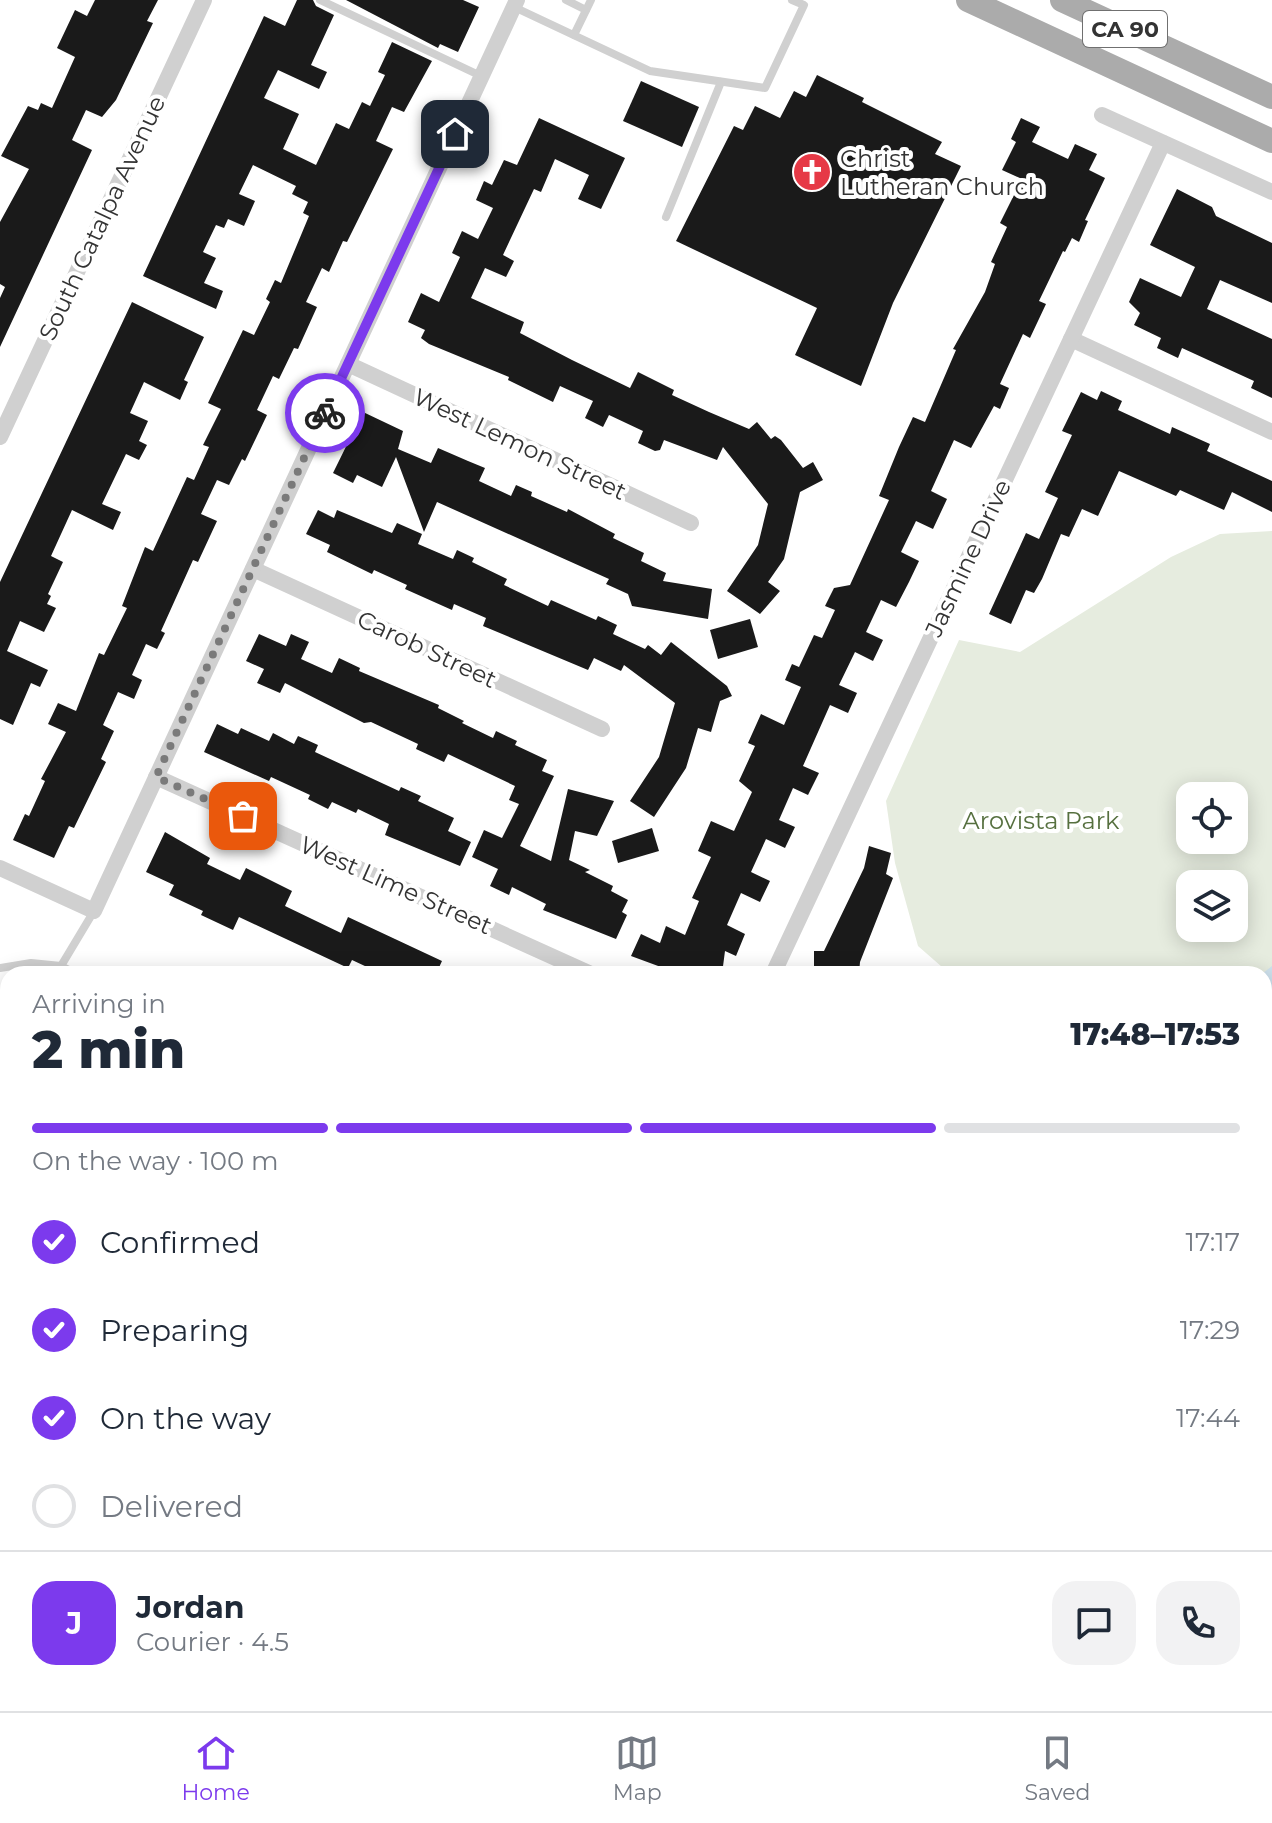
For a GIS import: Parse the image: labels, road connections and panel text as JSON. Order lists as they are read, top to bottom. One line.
{"streets":{"main road":["CA 90"],"street":["South Catalpa Avenue","West Lemon Street","Jasmine Drive","Carob Street","West Lime Street"]},"parks":["Arovista Park"],"places":{"church":["Christ Lutheran Church"]},"page":{"heading":["2 min","Arriving in","17:48–17:53"],"panel":["Jordan","Courier · 4.5"],"bar":"On the way · 100 m","list":[["Confirmed","17:17"],["Preparing","17:29"],["On the way","17:44"],"Delivered"],"round":"J","tabs":["Home","Map","Saved"]}}
